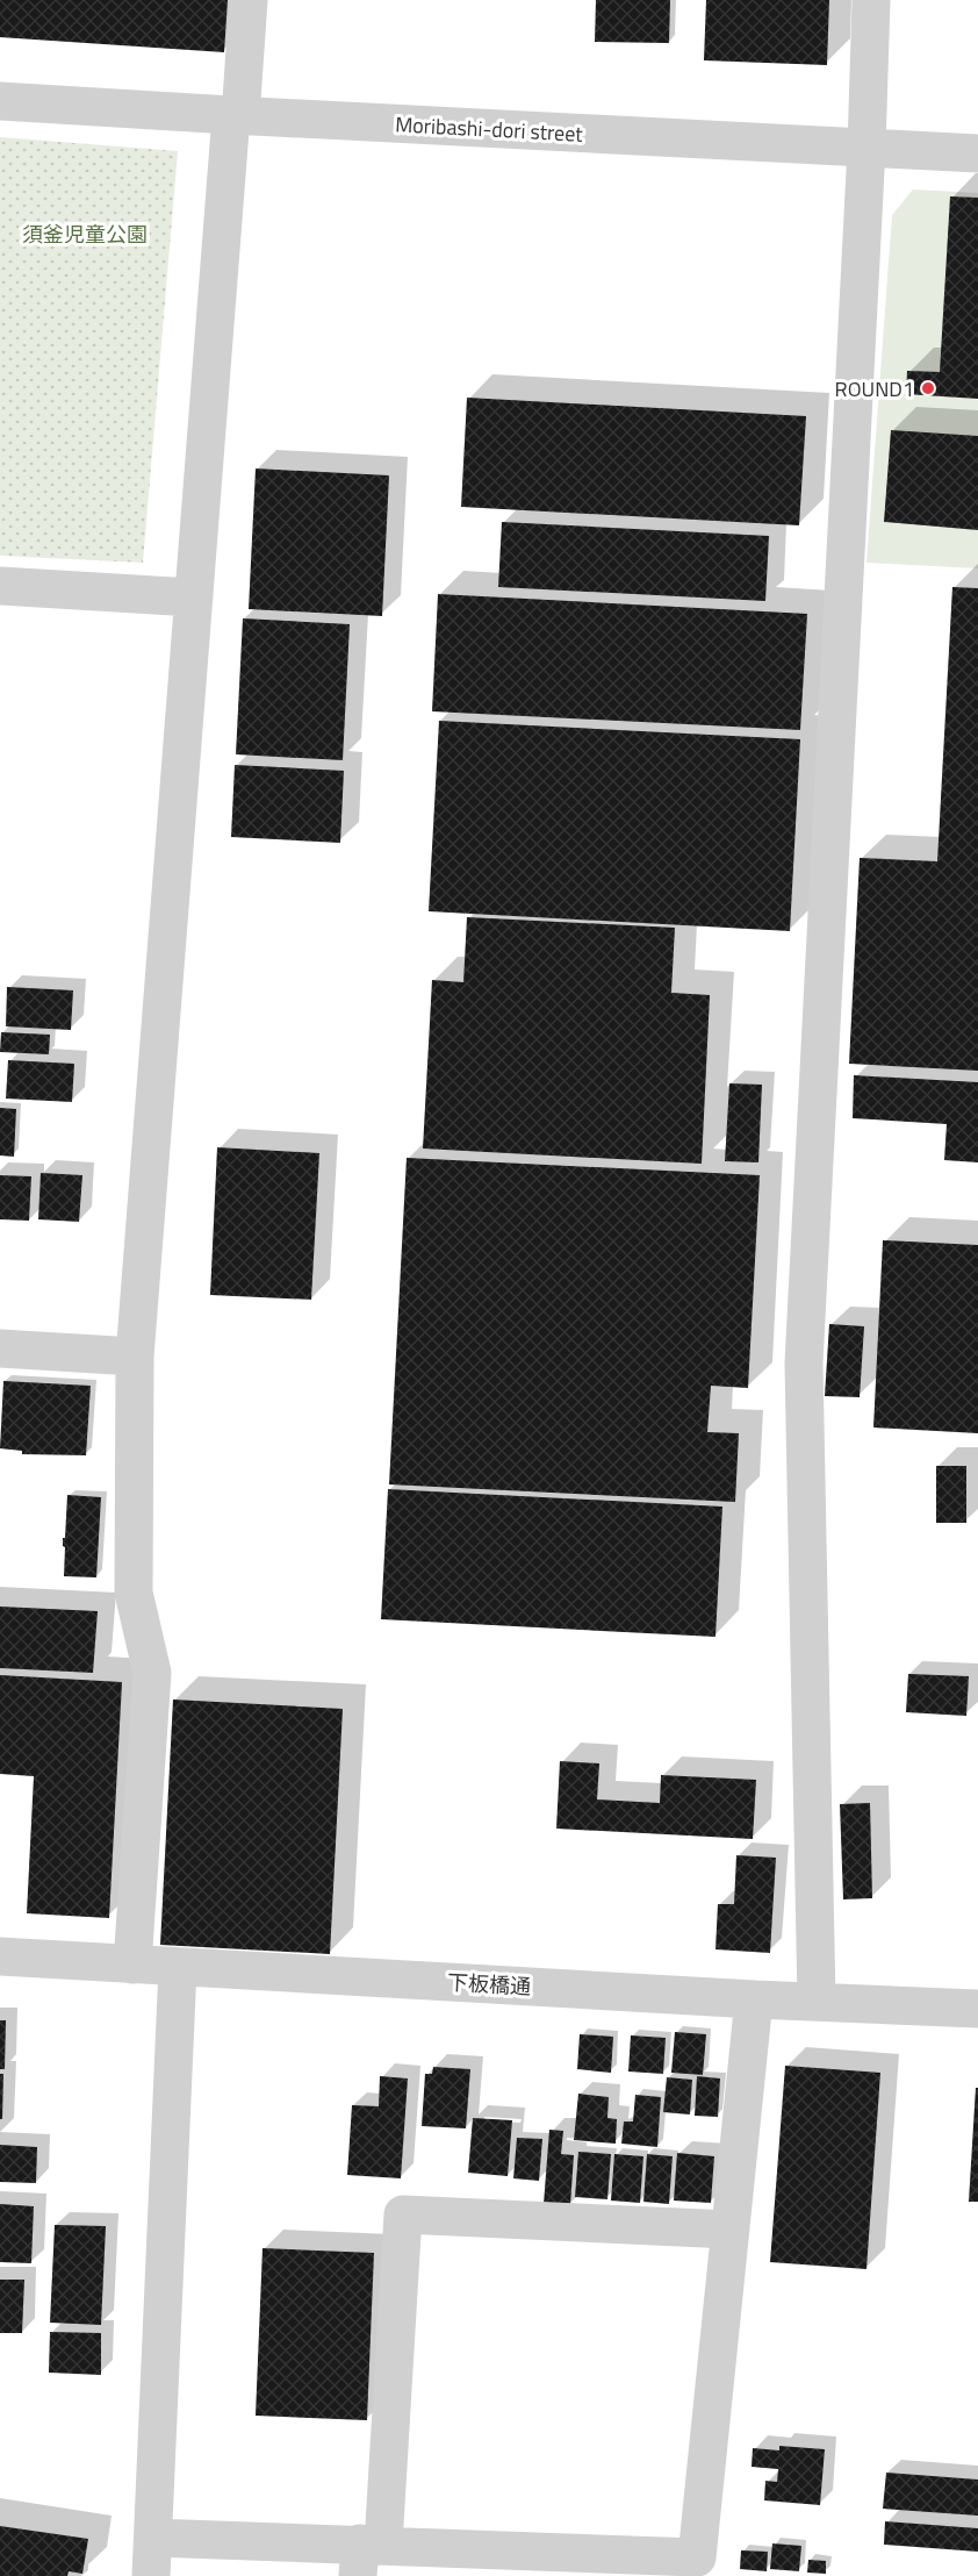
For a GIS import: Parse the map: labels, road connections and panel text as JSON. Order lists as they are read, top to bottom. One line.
{"streets":{"street":["Moribashi-dori street","下板橋通"]},"parks":["須釜児童公園"],"places":["ROUND1"]}
